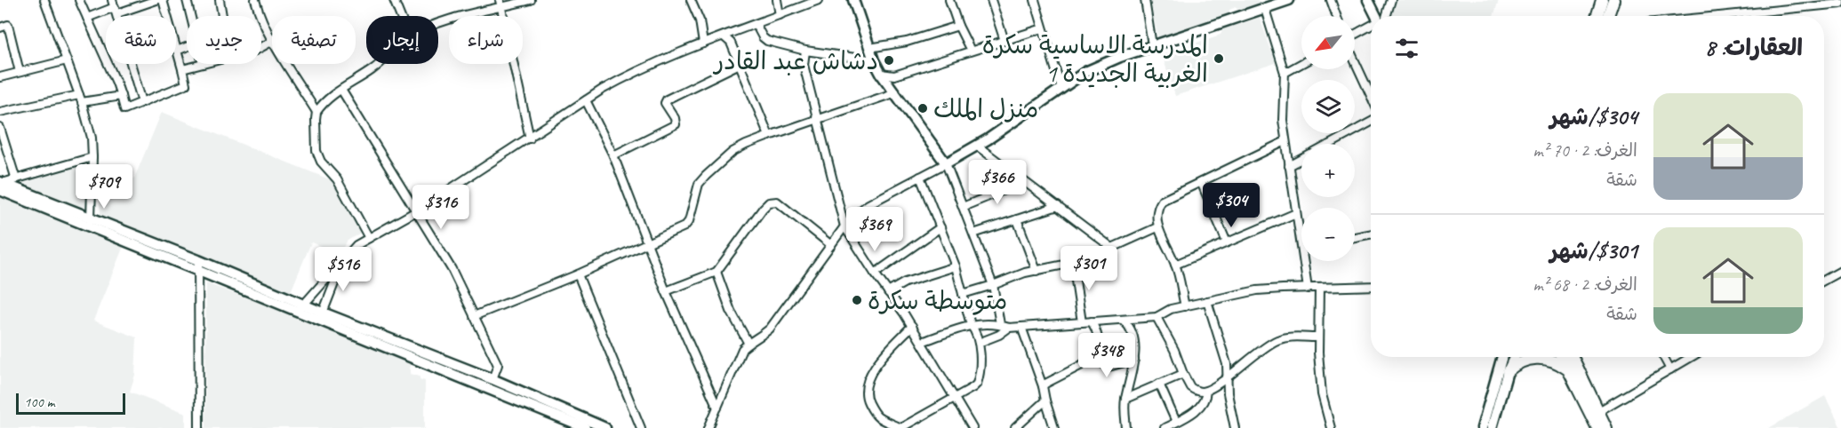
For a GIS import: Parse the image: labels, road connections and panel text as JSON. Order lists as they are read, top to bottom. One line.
{"places":["المدرسة الاساسية سكرة الغربية الجديدة 1","دشاش عبد القادر","منزل الملك","متوسطة سكرة"],"scale_bar":"100 m","north":"bottom left","page":{"map_buttons":["+","−"],"chip":["شراء","إيجار","تصفية","جديد","شقة"],"heading":"العقارات: 8","list":[{"name":"$304/شهر","note":"الغرف: 2 · 70 m² · شقة"},{"name":"$301/شهر","note":"الغرف: 2 · 68 m² · شقة"}],"price":["$366","$709","$304","$316","$369","$301","$516","$348"],"scale":"100 m"}}
